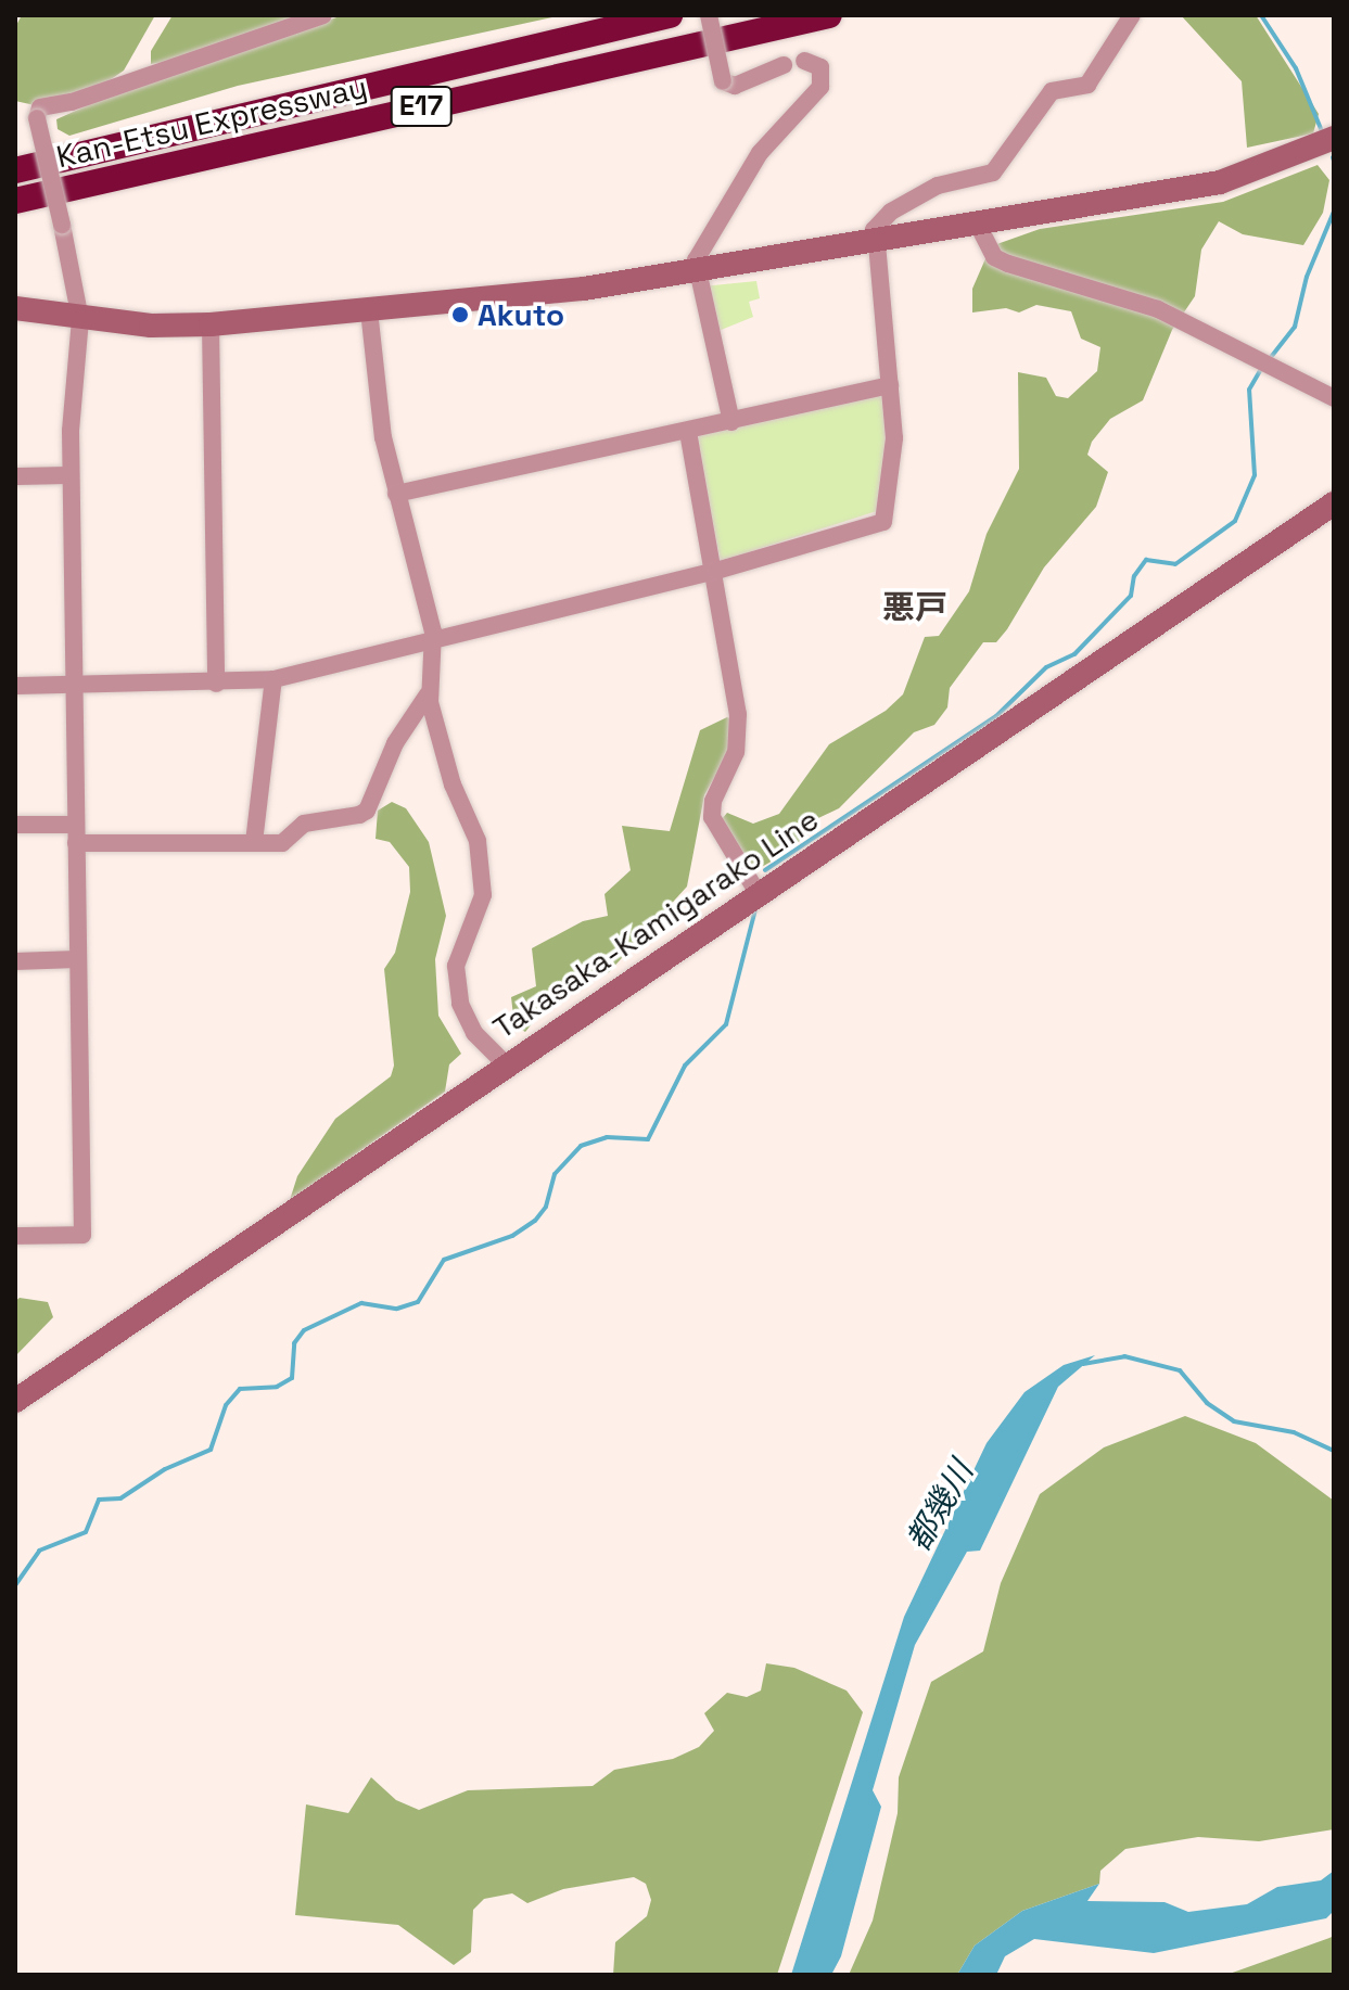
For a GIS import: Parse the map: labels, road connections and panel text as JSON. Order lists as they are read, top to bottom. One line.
{"streets":{"highway":["E17","Kan-Etsu Expressway"],"main road":["Takasaka-Kamigarako Line"]},"districts":["悪戸"],"water":["都幾川"],"places":["Akuto"]}
